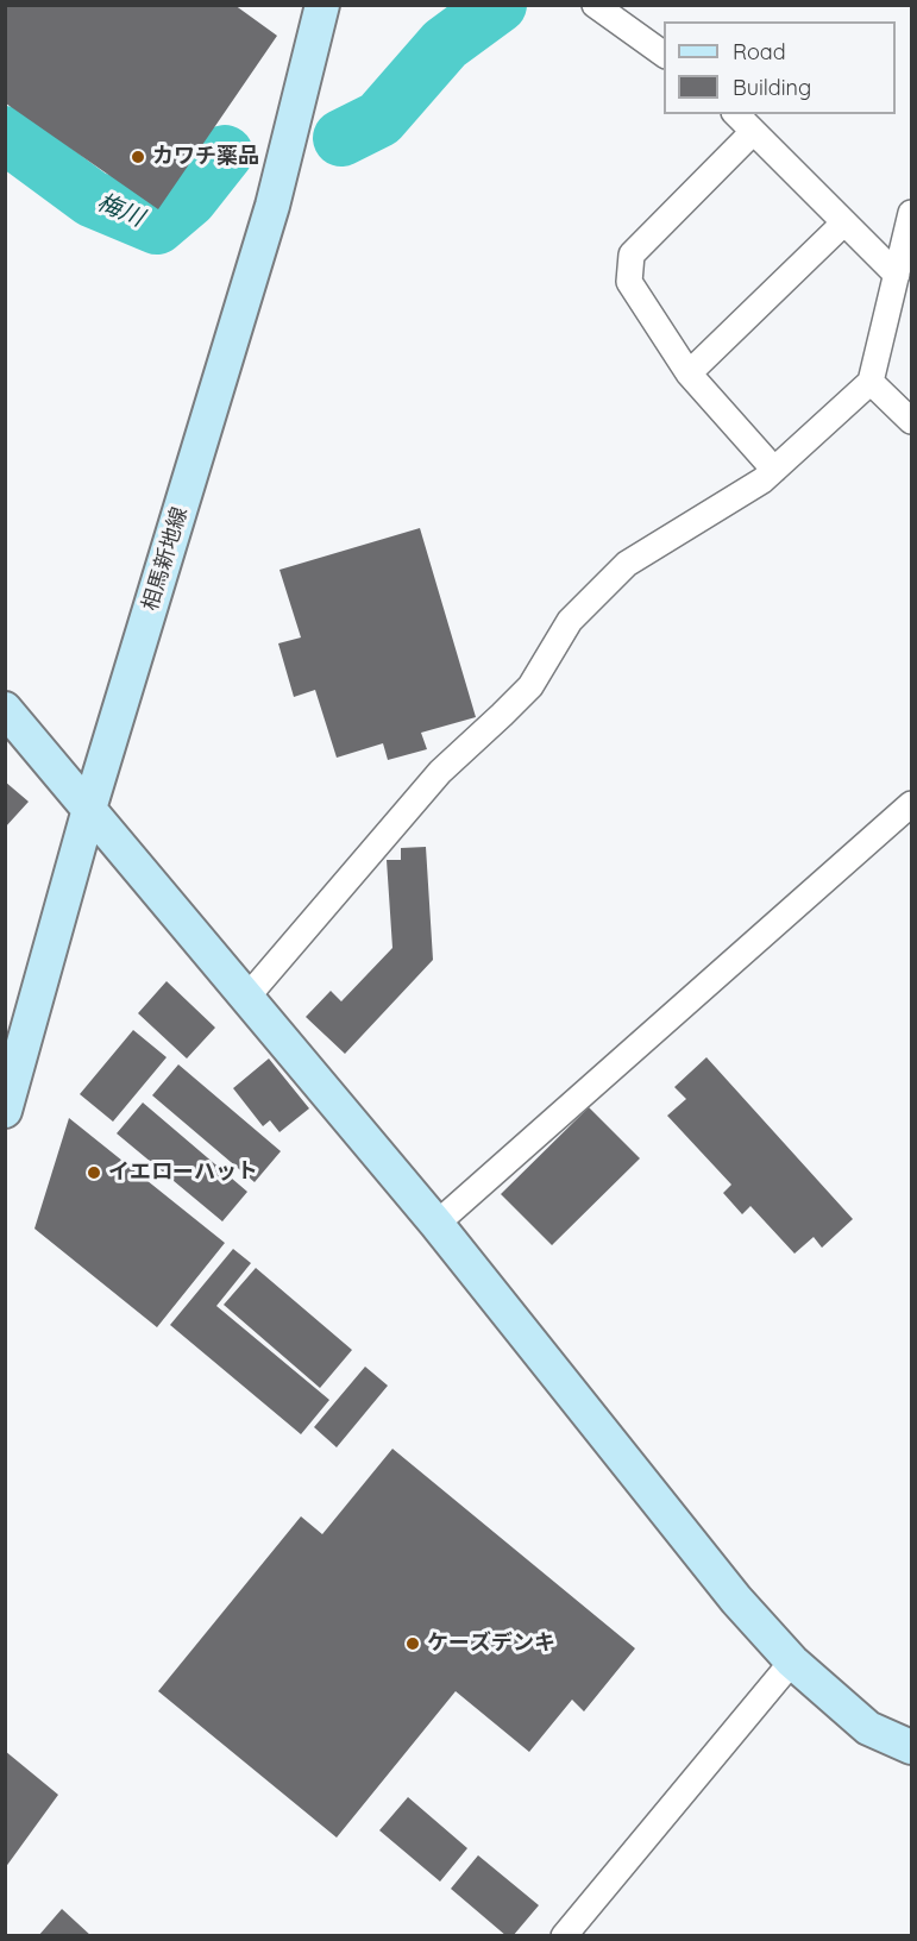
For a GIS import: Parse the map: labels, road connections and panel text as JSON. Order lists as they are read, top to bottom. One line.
{"streets":{"street":["相馬新地線"]},"water":["梅川"],"places":["カワチ薬品","イエローハット","ケーズデンキ"],"legend":["Road","Building"]}
